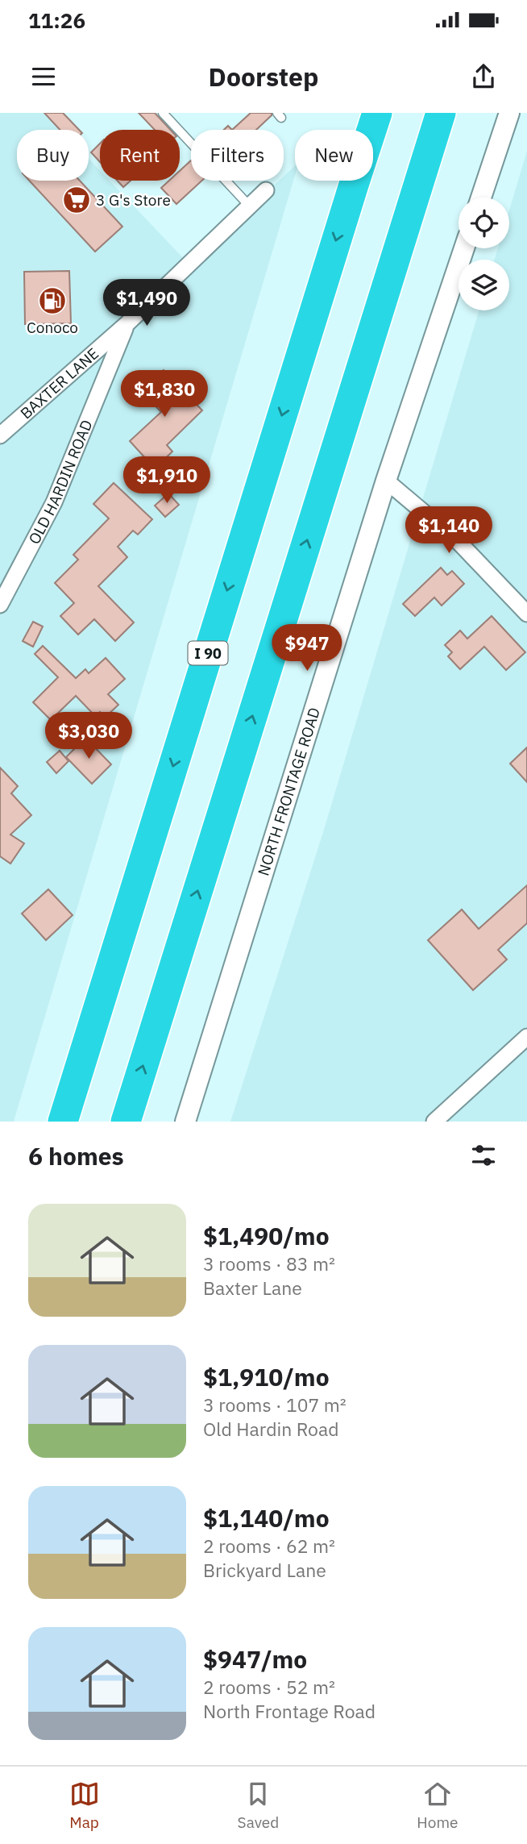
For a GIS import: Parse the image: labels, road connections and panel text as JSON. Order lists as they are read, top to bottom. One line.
{"streets":{"highway":["I 90"],"street":["BAXTER LANE","OLD HARDIN ROAD","NORTH FRONTAGE ROAD"]},"crossings":[["BAXTER LANE","OLD HARDIN ROAD"]],"places":{"supermarket":["3 G's Store"],"fuel station":["Conoco"]},"page":{"status":"11:26","header":"Doorstep","chip":["Buy","Rent","Filters","New"],"price":["$1,490","$1,830","$1,910","$1,140","$947","$3,030"],"heading":"6 homes","list":[{"name":"$1,490/mo","note":"3 rooms · 83 m² · Baxter Lane"},{"name":"$1,910/mo","note":"3 rooms · 107 m² · Old Hardin Road"},{"name":"$1,140/mo","note":"2 rooms · 62 m² · Brickyard Lane"},{"name":"$947/mo","note":"2 rooms · 52 m² · North Frontage Road"}],"tabs":["Map","Saved","Home"]}}
